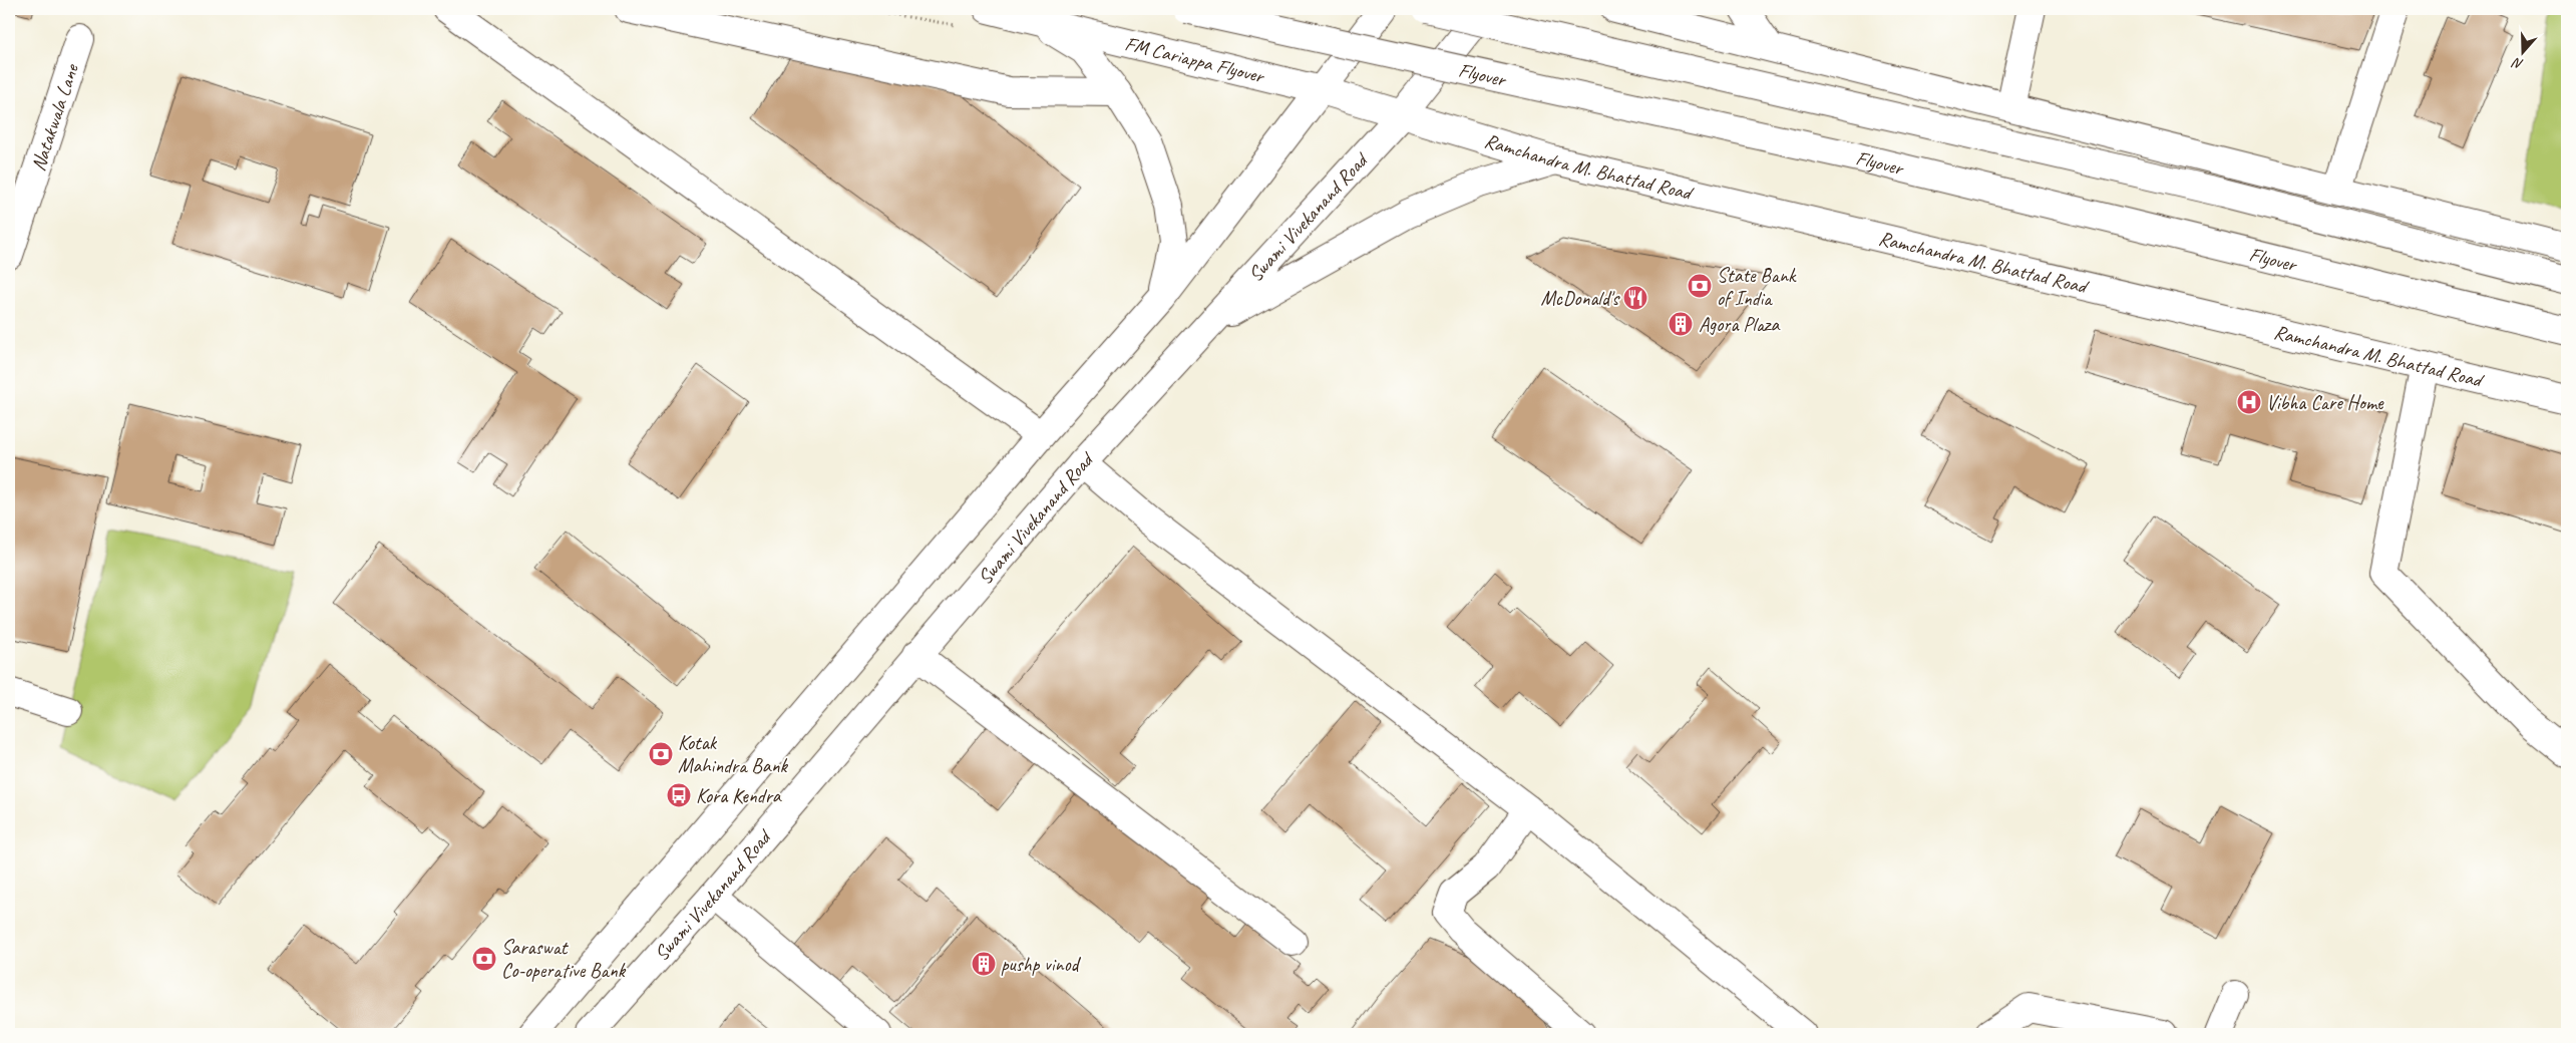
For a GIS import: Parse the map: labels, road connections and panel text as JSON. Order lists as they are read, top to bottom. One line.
{"streets":{"main road":["FM Cariappa Flyover","Flyover","Natakwala Lane","Ramchandra M. Bhattad Road","Swami Vivekanand Road"]},"crossings":[["FM Cariappa Flyover","Ramchandra M. Bhattad Road"],["FM Cariappa Flyover","Swami Vivekanand Road"],["Ramchandra M. Bhattad Road","Swami Vivekanand Road"]],"places":{"bank":["State Bank of India","Kotak Mahindra Bank","Saraswat Co-operative Bank"],"restaurant":["McDonald's"],"building":["Agora Plaza","pushp vinod"],"hospital":["Vibha Care Home"],"bus stop":["Kora Kendra"]},"north":"bottom"}
